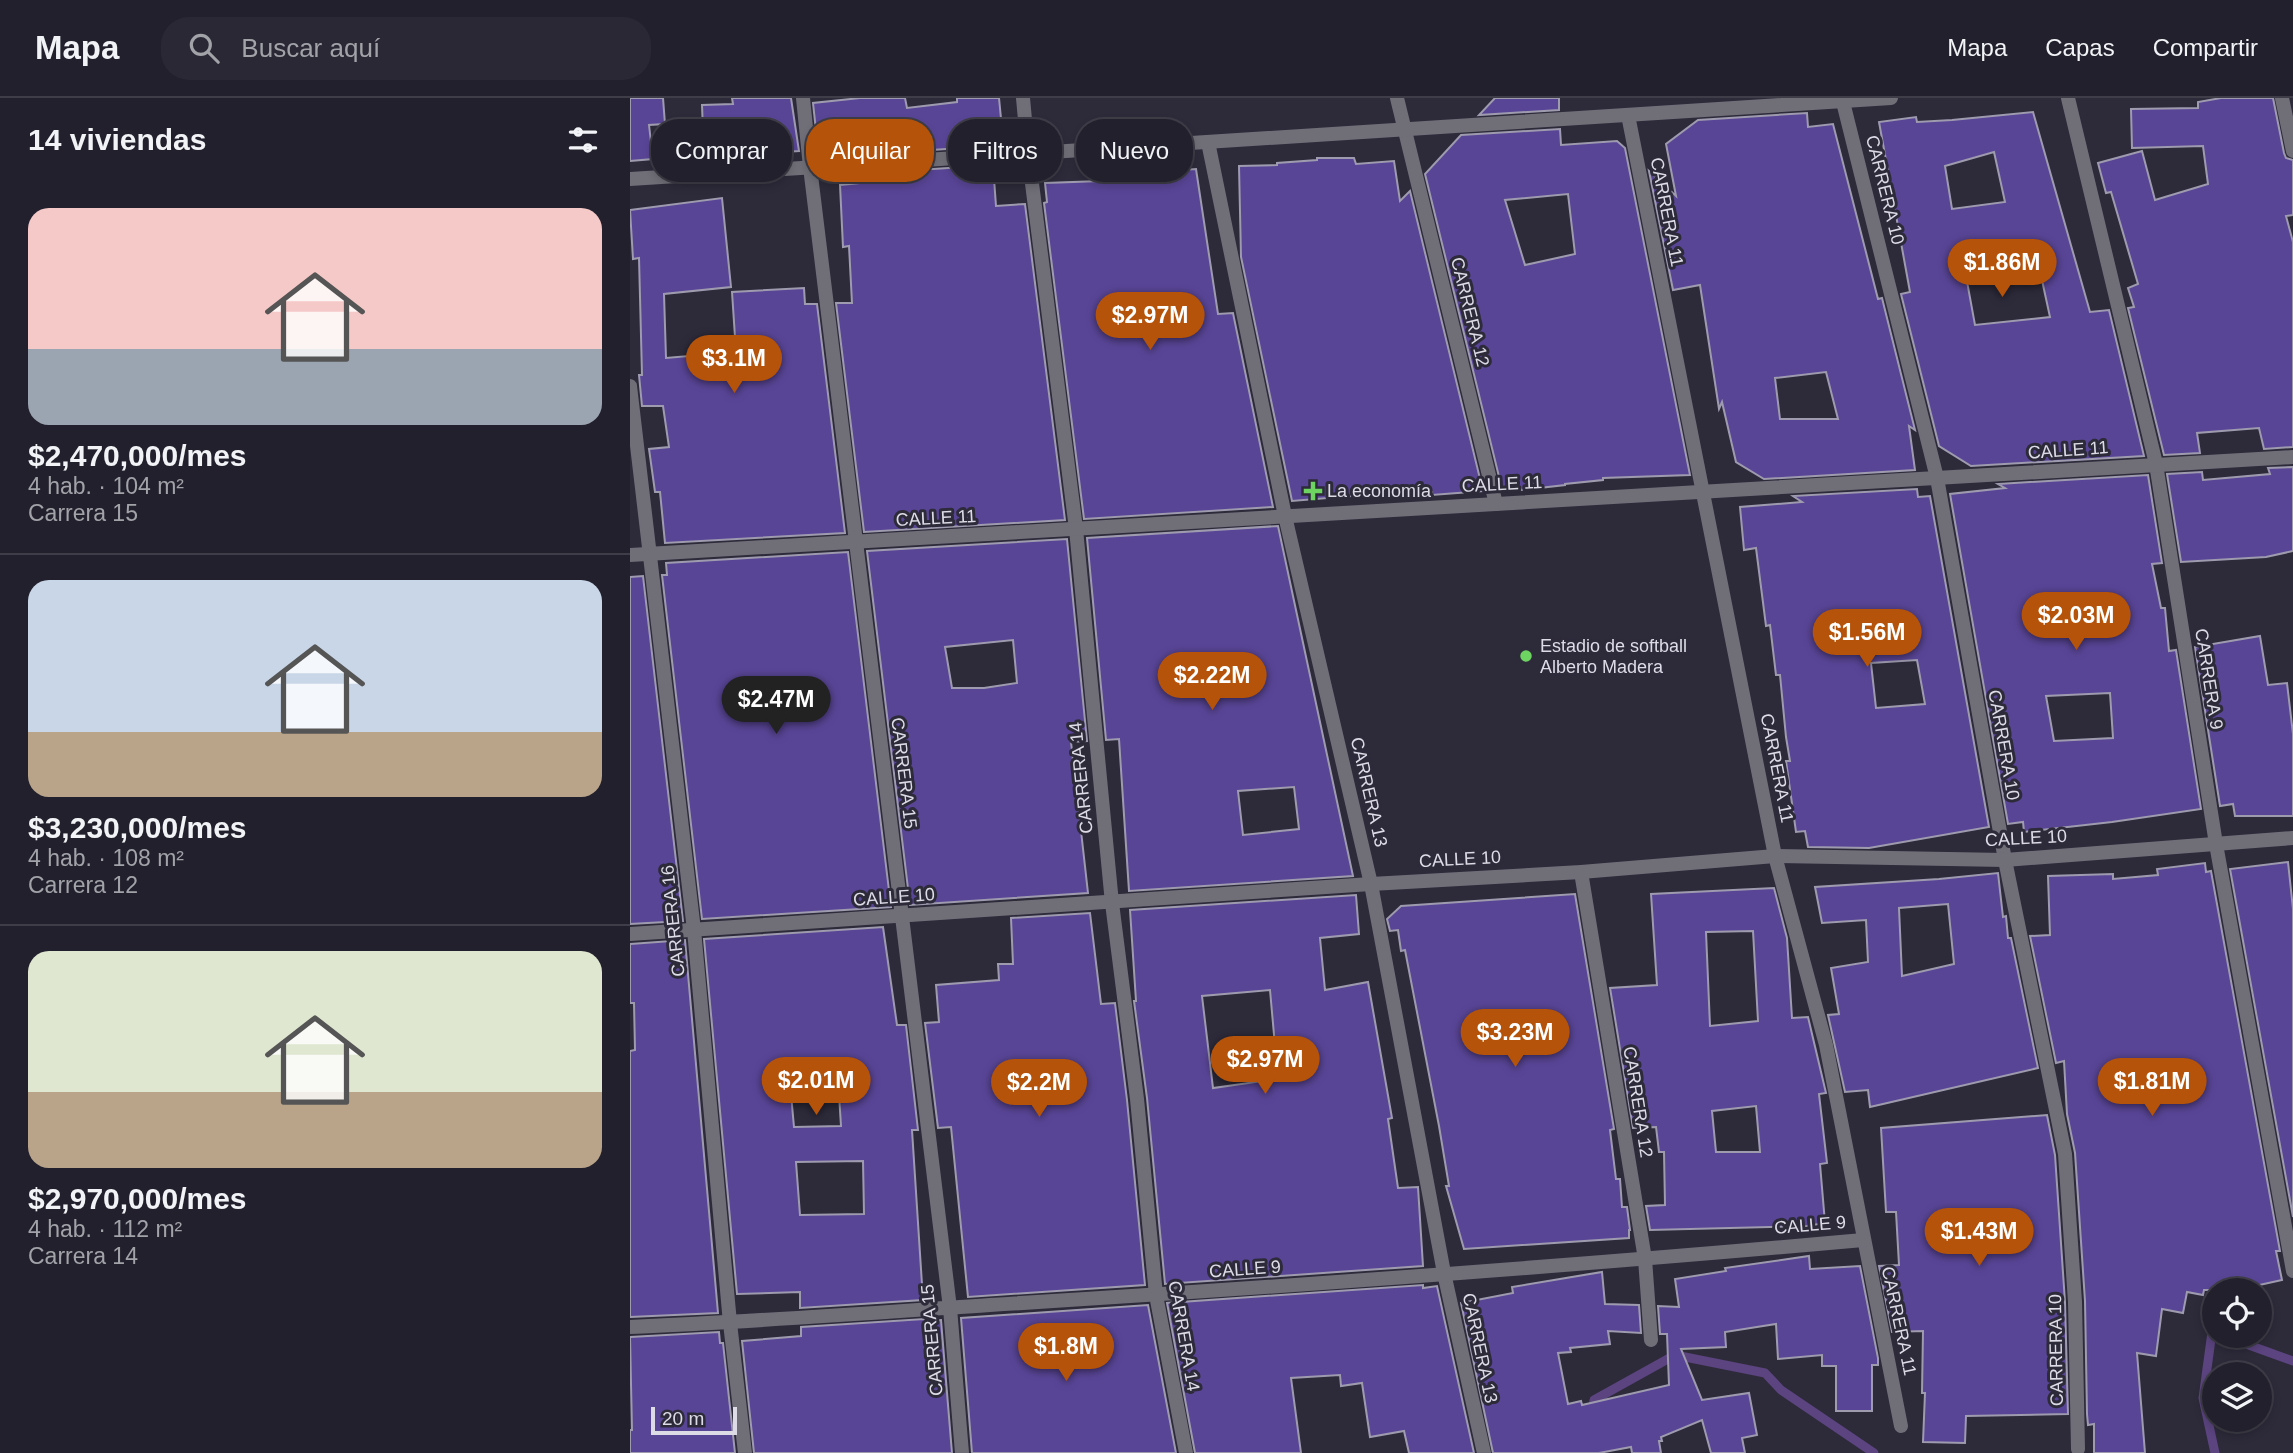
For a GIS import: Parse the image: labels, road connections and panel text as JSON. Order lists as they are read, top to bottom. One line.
{"streets":{"street":["CARRERA 10","CARRERA 11","CARRERA 12","CALLE 11","CARRERA 9","CARRERA 15","CARRERA 14","CARRERA 13","CALLE 10","CARRERA 16","CALLE 9"]},"crossings":[["CARRERA 10","CALLE 11"],["CARRERA 10","CALLE 10"],["CARRERA 11","CALLE 11"],["CARRERA 11","CALLE 10"],["CARRERA 11","CALLE 9"],["CARRERA 12","CALLE 11"],["CARRERA 12","CALLE 10"],["CARRERA 12","CALLE 9"],["CALLE 11","CARRERA 9"],["CALLE 11","CARRERA 15"],["CALLE 11","CARRERA 14"],["CALLE 11","CARRERA 13"],["CALLE 11","CARRERA 16"],["CARRERA 9","CALLE 10"],["CARRERA 15","CALLE 10"],["CARRERA 15","CALLE 9"],["CARRERA 14","CALLE 10"],["CARRERA 14","CALLE 9"],["CARRERA 13","CALLE 10"],["CARRERA 13","CALLE 9"],["CALLE 10","CARRERA 16"],["CARRERA 16","CALLE 9"]],"places":{"health":["La economía"],"other":["Estadio de softball Alberto Madera"]},"scale_bar":"20 m","page":{"header":"Mapa","search":"Buscar aquí","nav":["Mapa","Capas","Compartir"],"heading":"14 viviendas","chip":["Comprar","Alquilar","Filtros","Nuevo"],"list":[{"name":"$2,470,000/mes","note":"4 hab. · 104 m² · Carrera 15"},{"name":"$3,230,000/mes","note":"4 hab. · 108 m² · Carrera 12"},{"name":"$2,970,000/mes","note":"4 hab. · 112 m² · Carrera 14"}],"price":["$1.86M","$2.97M","$3.1M","$2.03M","$1.56M","$2.22M","$2.47M","$3.23M","$2.97M","$2.01M","$1.81M","$2.2M","$1.43M","$1.8M"],"scale":"20 m"}}
